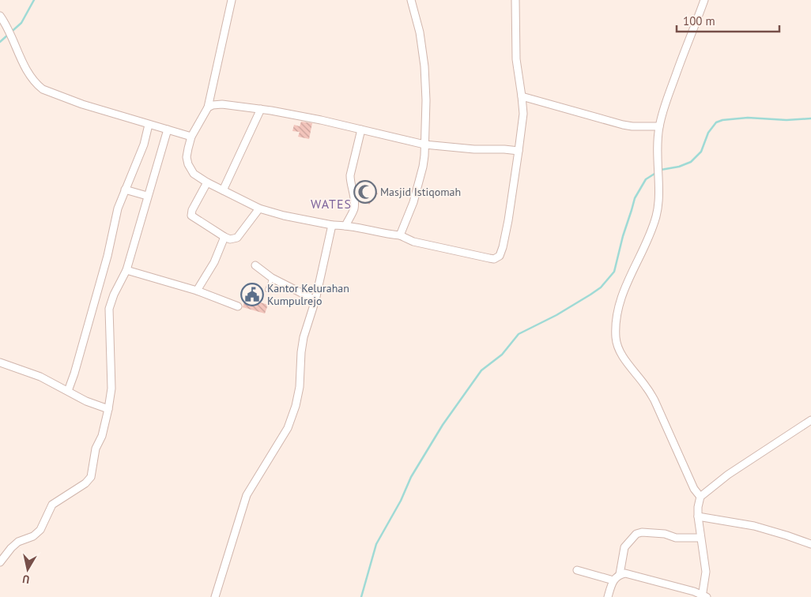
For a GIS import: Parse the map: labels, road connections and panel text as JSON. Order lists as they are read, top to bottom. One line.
{"districts":["WATES"],"places":{"mosque":["Masjid Istiqomah"],"public building":["Kantor Kelurahan Kumpulrejo"]},"scale_bar":"100 m","north":"bottom"}
